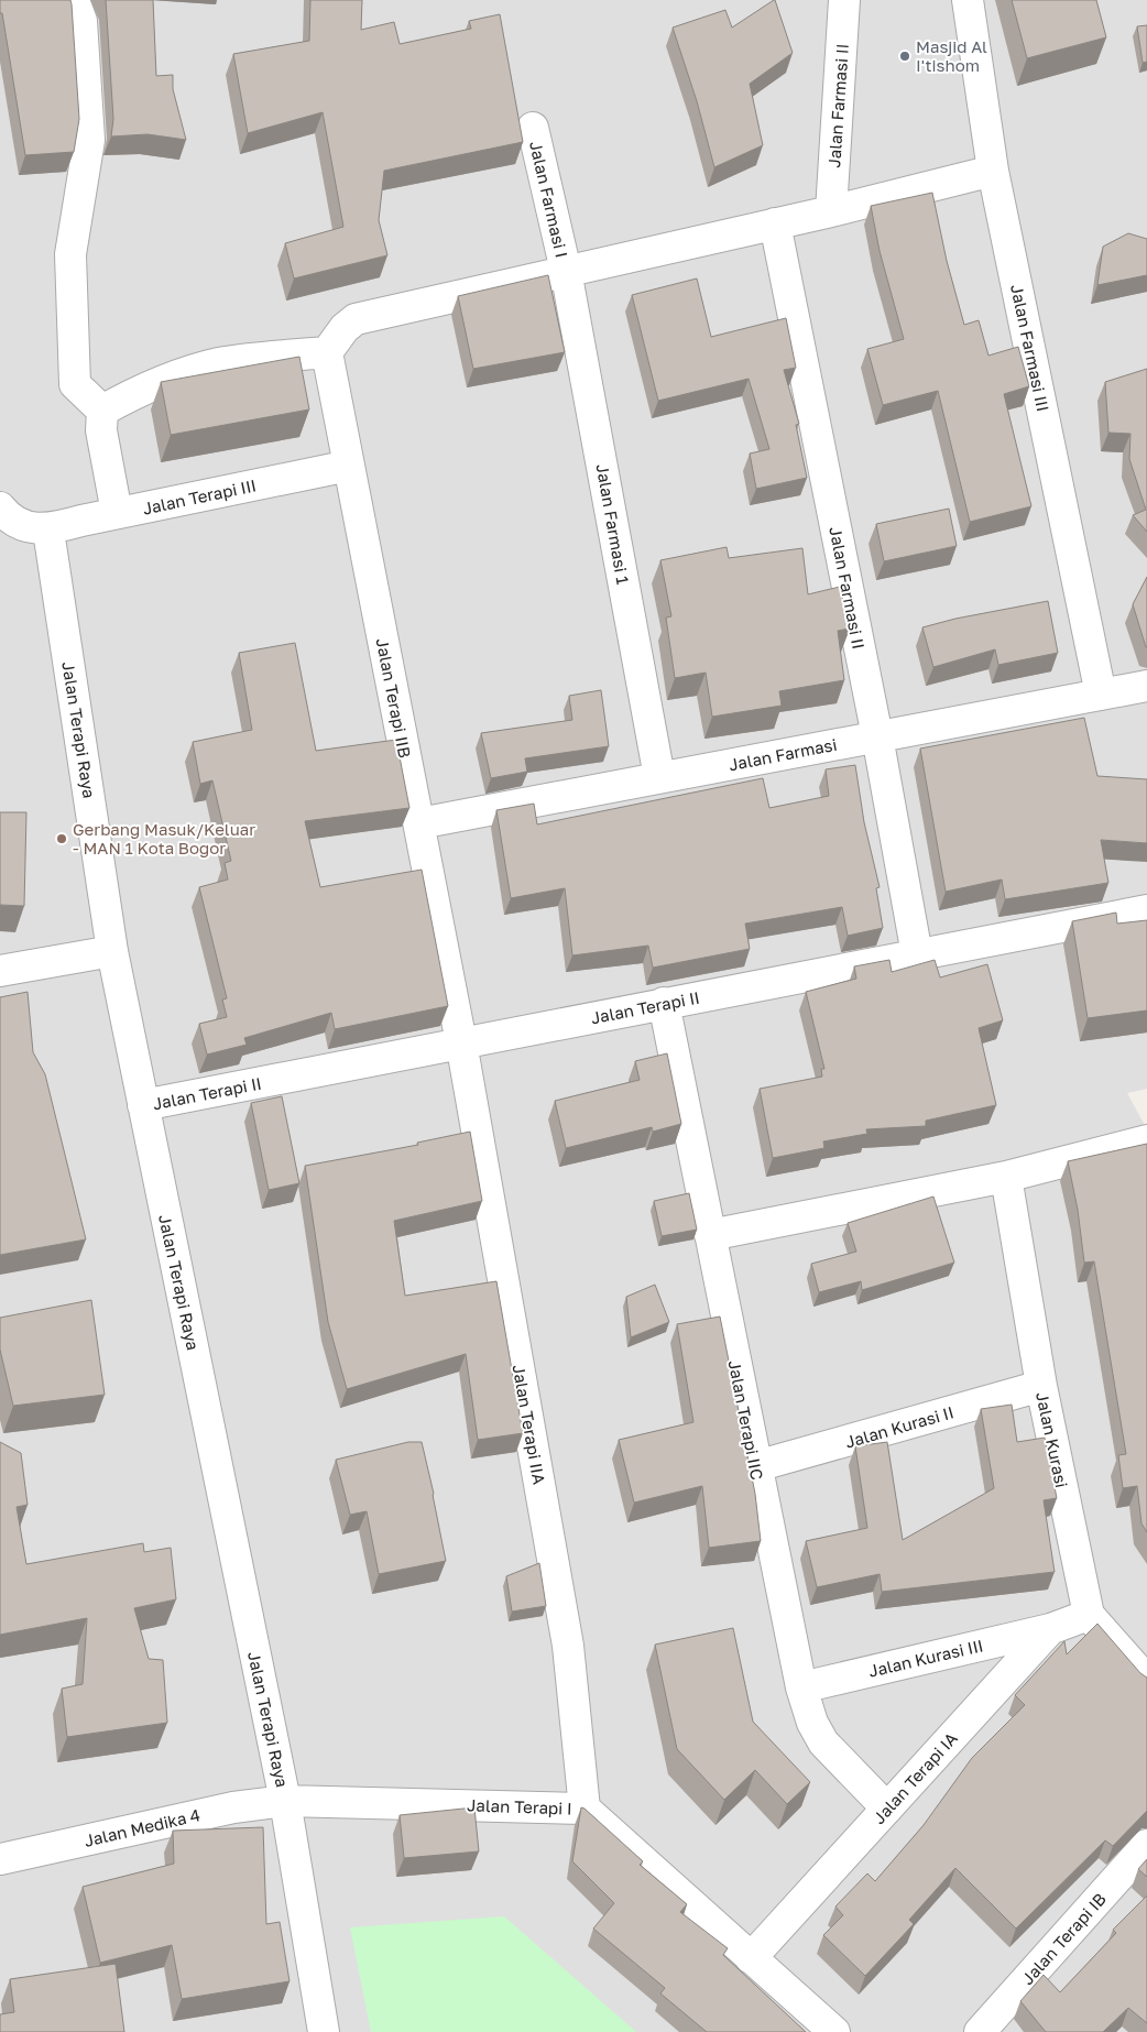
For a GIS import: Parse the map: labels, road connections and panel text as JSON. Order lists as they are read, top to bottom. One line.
{"streets":{"street":["Jalan Farmasi II","Jalan Farmasi I","Jalan Farmasi III","Jalan Terapi III","Jalan Farmasi 1","Jalan Terapi IIB","Jalan Terapi Raya","Jalan Farmasi","Jalan Terapi II","Jalan Terapi IIC","Jalan Terapi IIA","Jalan Kurasi II","Jalan Kurasi","Jalan Kurasi III","Jalan Terapi IA","Jalan Terapi I","Jalan Medika 4","Jalan Terapi IB"]},"crossings":[["Jalan Farmasi II","Jalan Farmasi"],["Jalan Farmasi II","Jalan Terapi II"],["Jalan Farmasi I","Jalan Farmasi 1"],["Jalan Farmasi III","Jalan Farmasi"],["Jalan Terapi III","Jalan Terapi IIB"],["Jalan Terapi III","Jalan Terapi Raya"],["Jalan Farmasi 1","Jalan Farmasi"],["Jalan Terapi IIB","Jalan Farmasi"],["Jalan Terapi IIB","Jalan Terapi II"],["Jalan Terapi IIB","Jalan Terapi IIA"],["Jalan Terapi Raya","Jalan Terapi II"],["Jalan Terapi Raya","Jalan Terapi I"],["Jalan Terapi Raya","Jalan Medika 4"],["Jalan Terapi II","Jalan Terapi IIC"],["Jalan Terapi II","Jalan Terapi IIA"],["Jalan Terapi IIC","Jalan Kurasi II"],["Jalan Terapi IIC","Jalan Kurasi III"],["Jalan Terapi IIC","Jalan Terapi IA"],["Jalan Terapi IIA","Jalan Terapi I"],["Jalan Kurasi II","Jalan Kurasi"],["Jalan Kurasi","Jalan Terapi IA"],["Jalan Kurasi III","Jalan Terapi IA"],["Jalan Terapi IA","Jalan Terapi I"],["Jalan Terapi I","Jalan Medika 4"]],"places":["Masjid Al I'tishom","Gerbang Masuk/Keluar - MAN 1 Kota Bogor"]}
